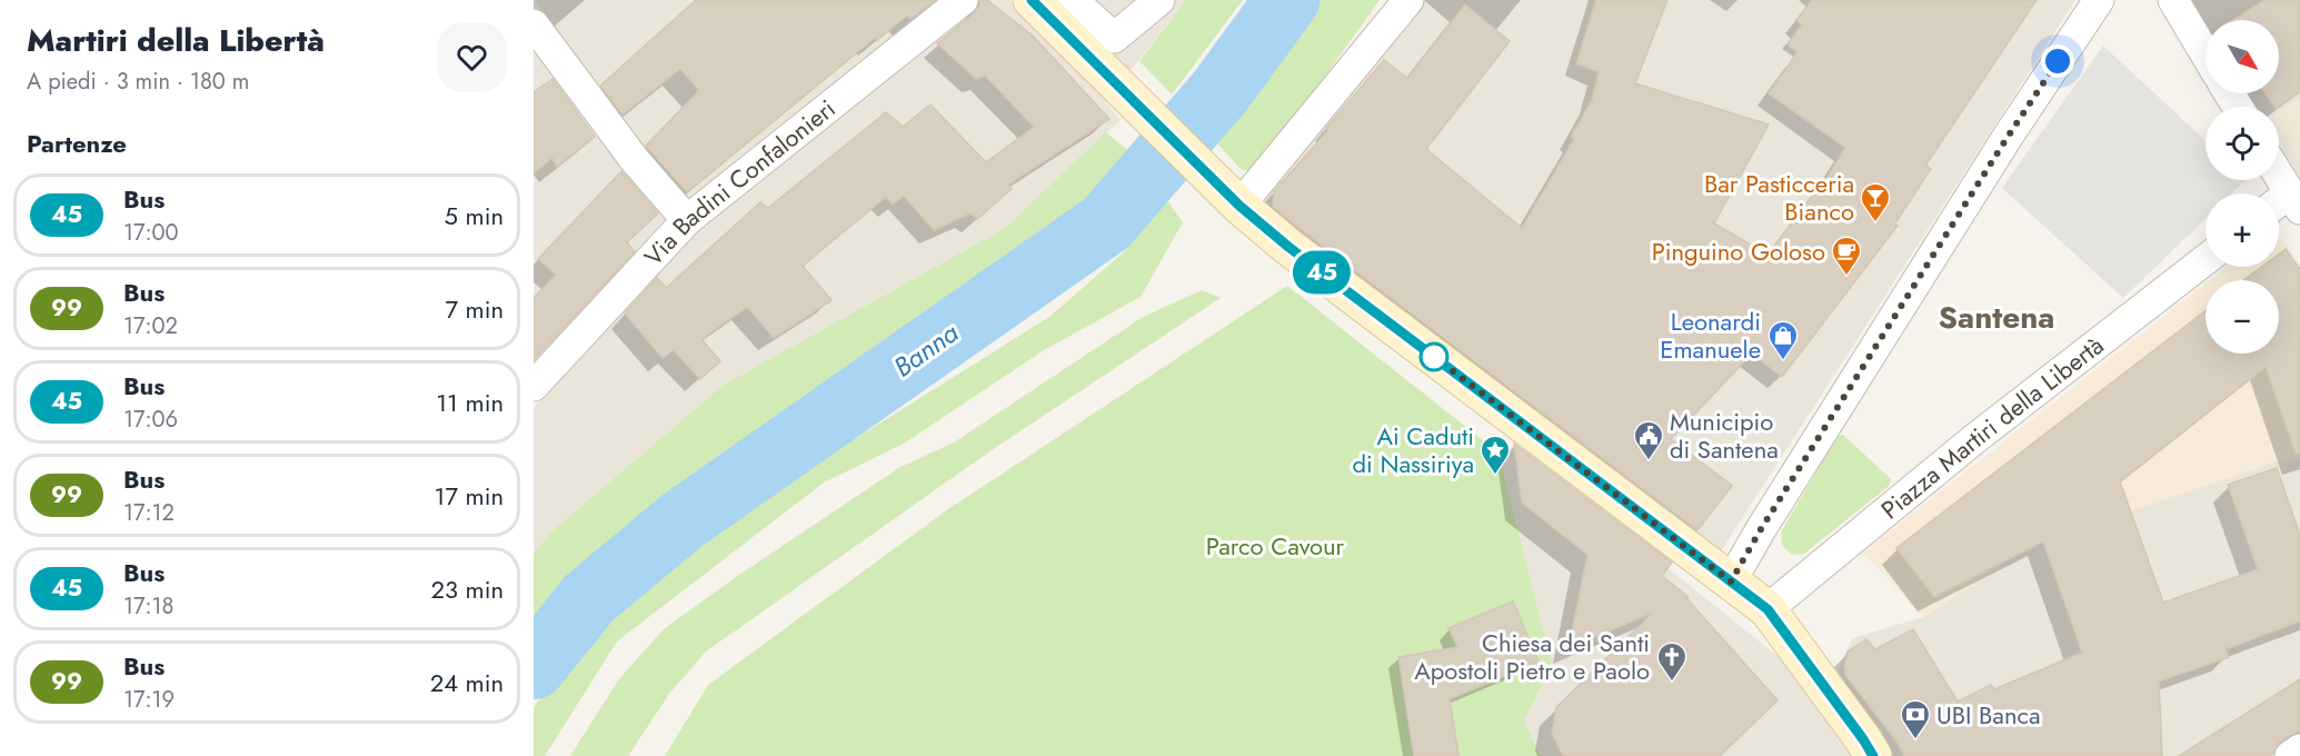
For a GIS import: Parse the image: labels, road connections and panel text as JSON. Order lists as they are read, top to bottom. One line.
{"streets":{"street":["Via Badini Confalonieri","Piazza Martiri della Libertà"]},"districts":["Santena"],"water":["Banna"],"parks":["Parco Cavour"],"places":{"bar":["Bar Pasticceria Bianco"],"cafe":["Pinguino Goloso"],"shop":["Leonardi Emanuele"],"public building":["Municipio di Santena"],"place":["Ai Caduti di Nassiriya"],"church":["Chiesa dei Santi Apostoli Pietro e Paolo"],"bank":["UBI Banca"]},"lines":["bus line 45"],"north":"bottom right","page":{"heading":[["Martiri della Libertà","A piedi · 3 min · 180 m"],"Partenze"],"on_map":"45","map_buttons":["+","−"],"list":[{"mark":"45","name":"Bus","note":"17:00","value":"5 min"},{"mark":"99","name":"Bus","note":"17:02","value":"7 min"},{"mark":"45","name":"Bus","note":"17:06","value":"11 min"},{"mark":"99","name":"Bus","note":"17:12","value":"17 min"},{"mark":"45","name":"Bus","note":"17:18","value":"23 min"},{"mark":"99","name":"Bus","note":"17:19","value":"24 min"}]}}
